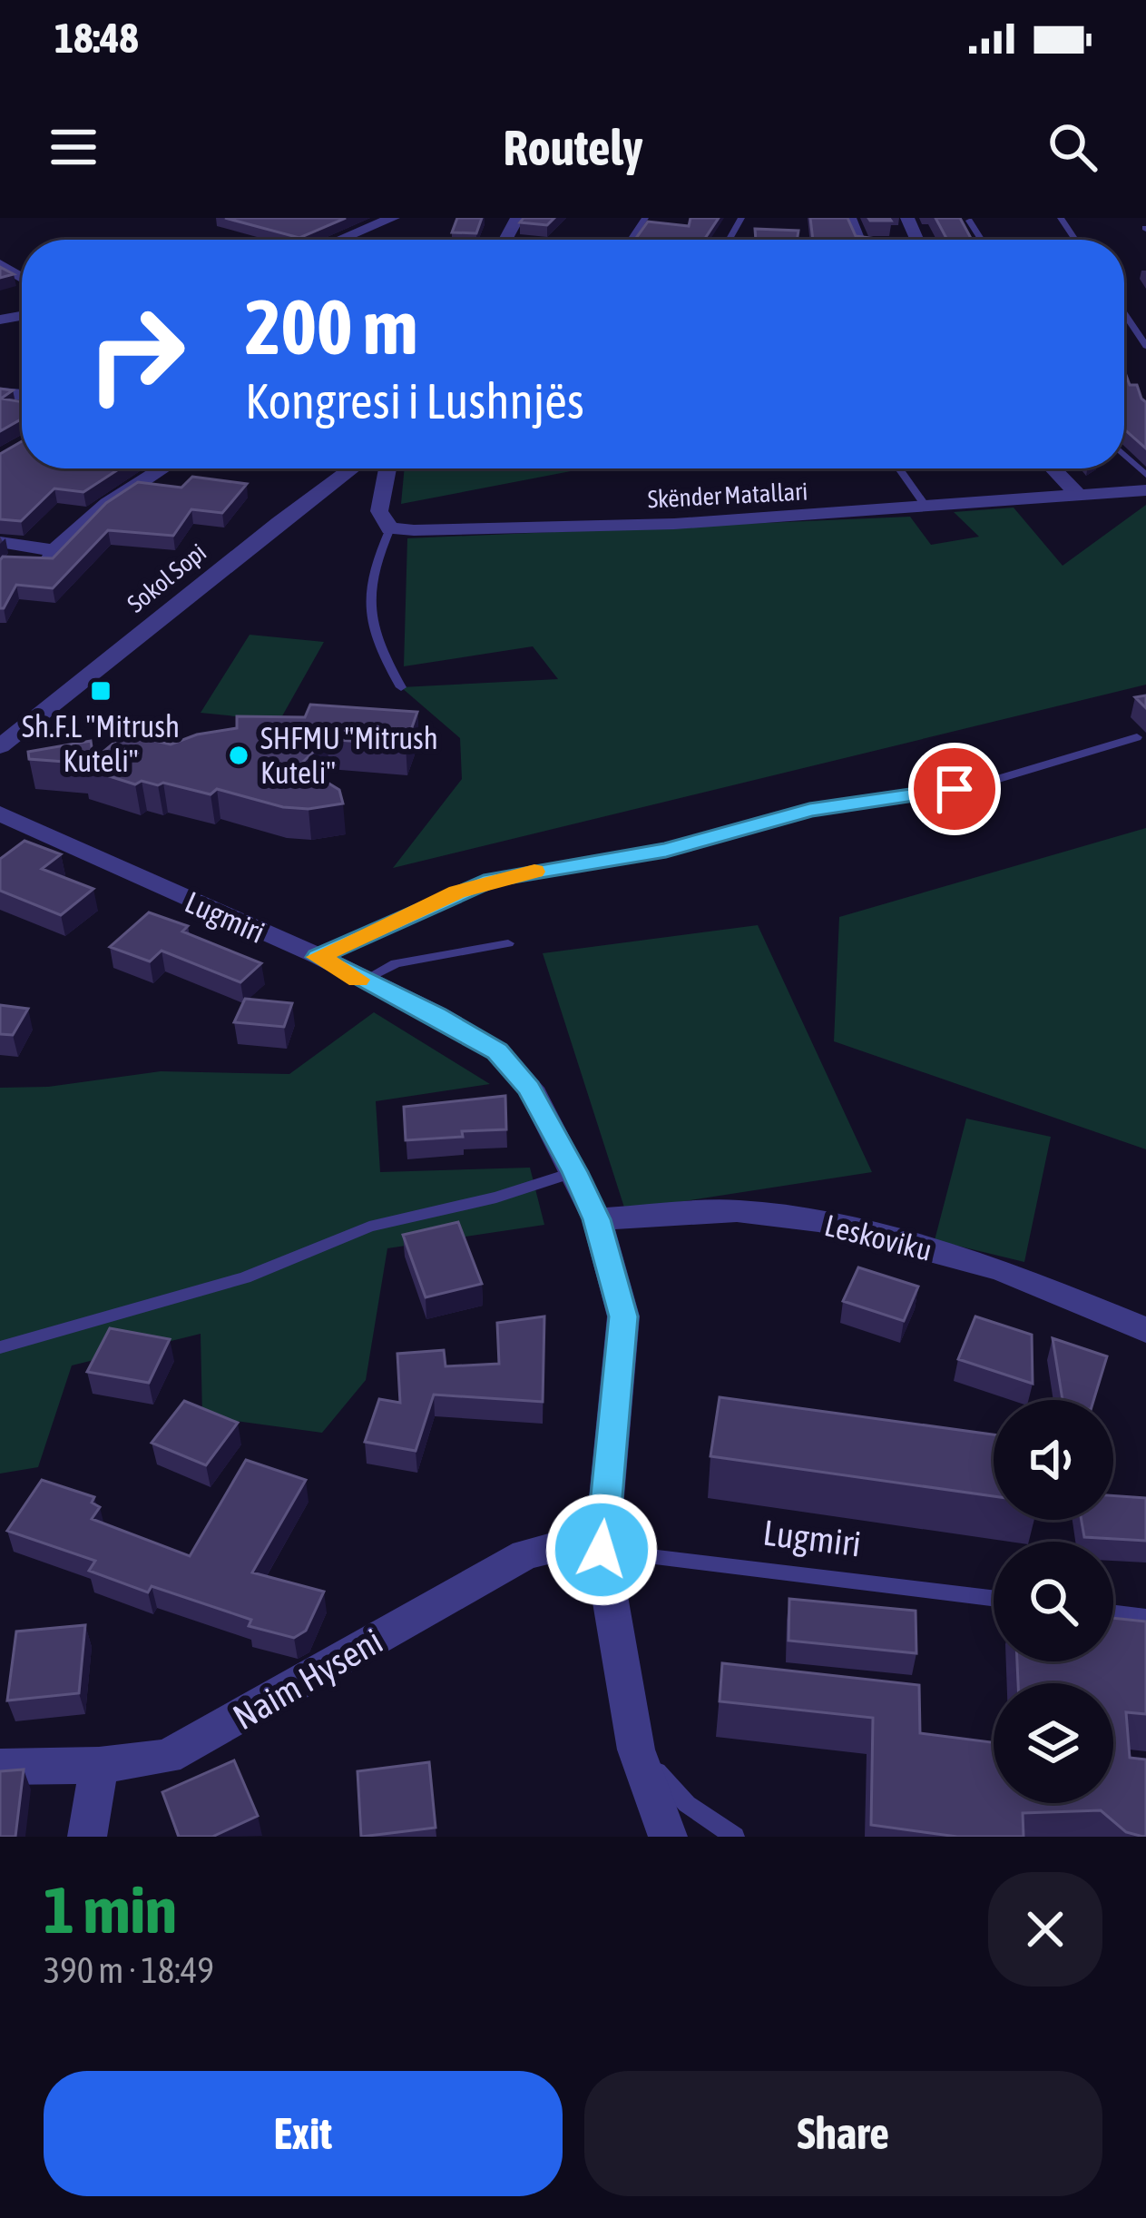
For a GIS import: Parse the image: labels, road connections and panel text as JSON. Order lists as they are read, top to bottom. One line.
{"streets":{"street":["Skënder Matallari","Sokol Sopi","Lugmiri","Leskoviku","Naim Hyseni"]},"crossings":[["Lugmiri","Leskoviku"],["Lugmiri","Naim Hyseni"]],"places":{"transit":["Sh.F.L \"Mitrush Kuteli\""],"other":["SHFMU \"Mitrush Kuteli\""]},"page":{"status":"18:48","header":"Routely","turn":["200 m","Kongresi i Lushnjës"],"heading":["1 min","390 m · 18:49"],"buttons":["Exit","Share"]}}
